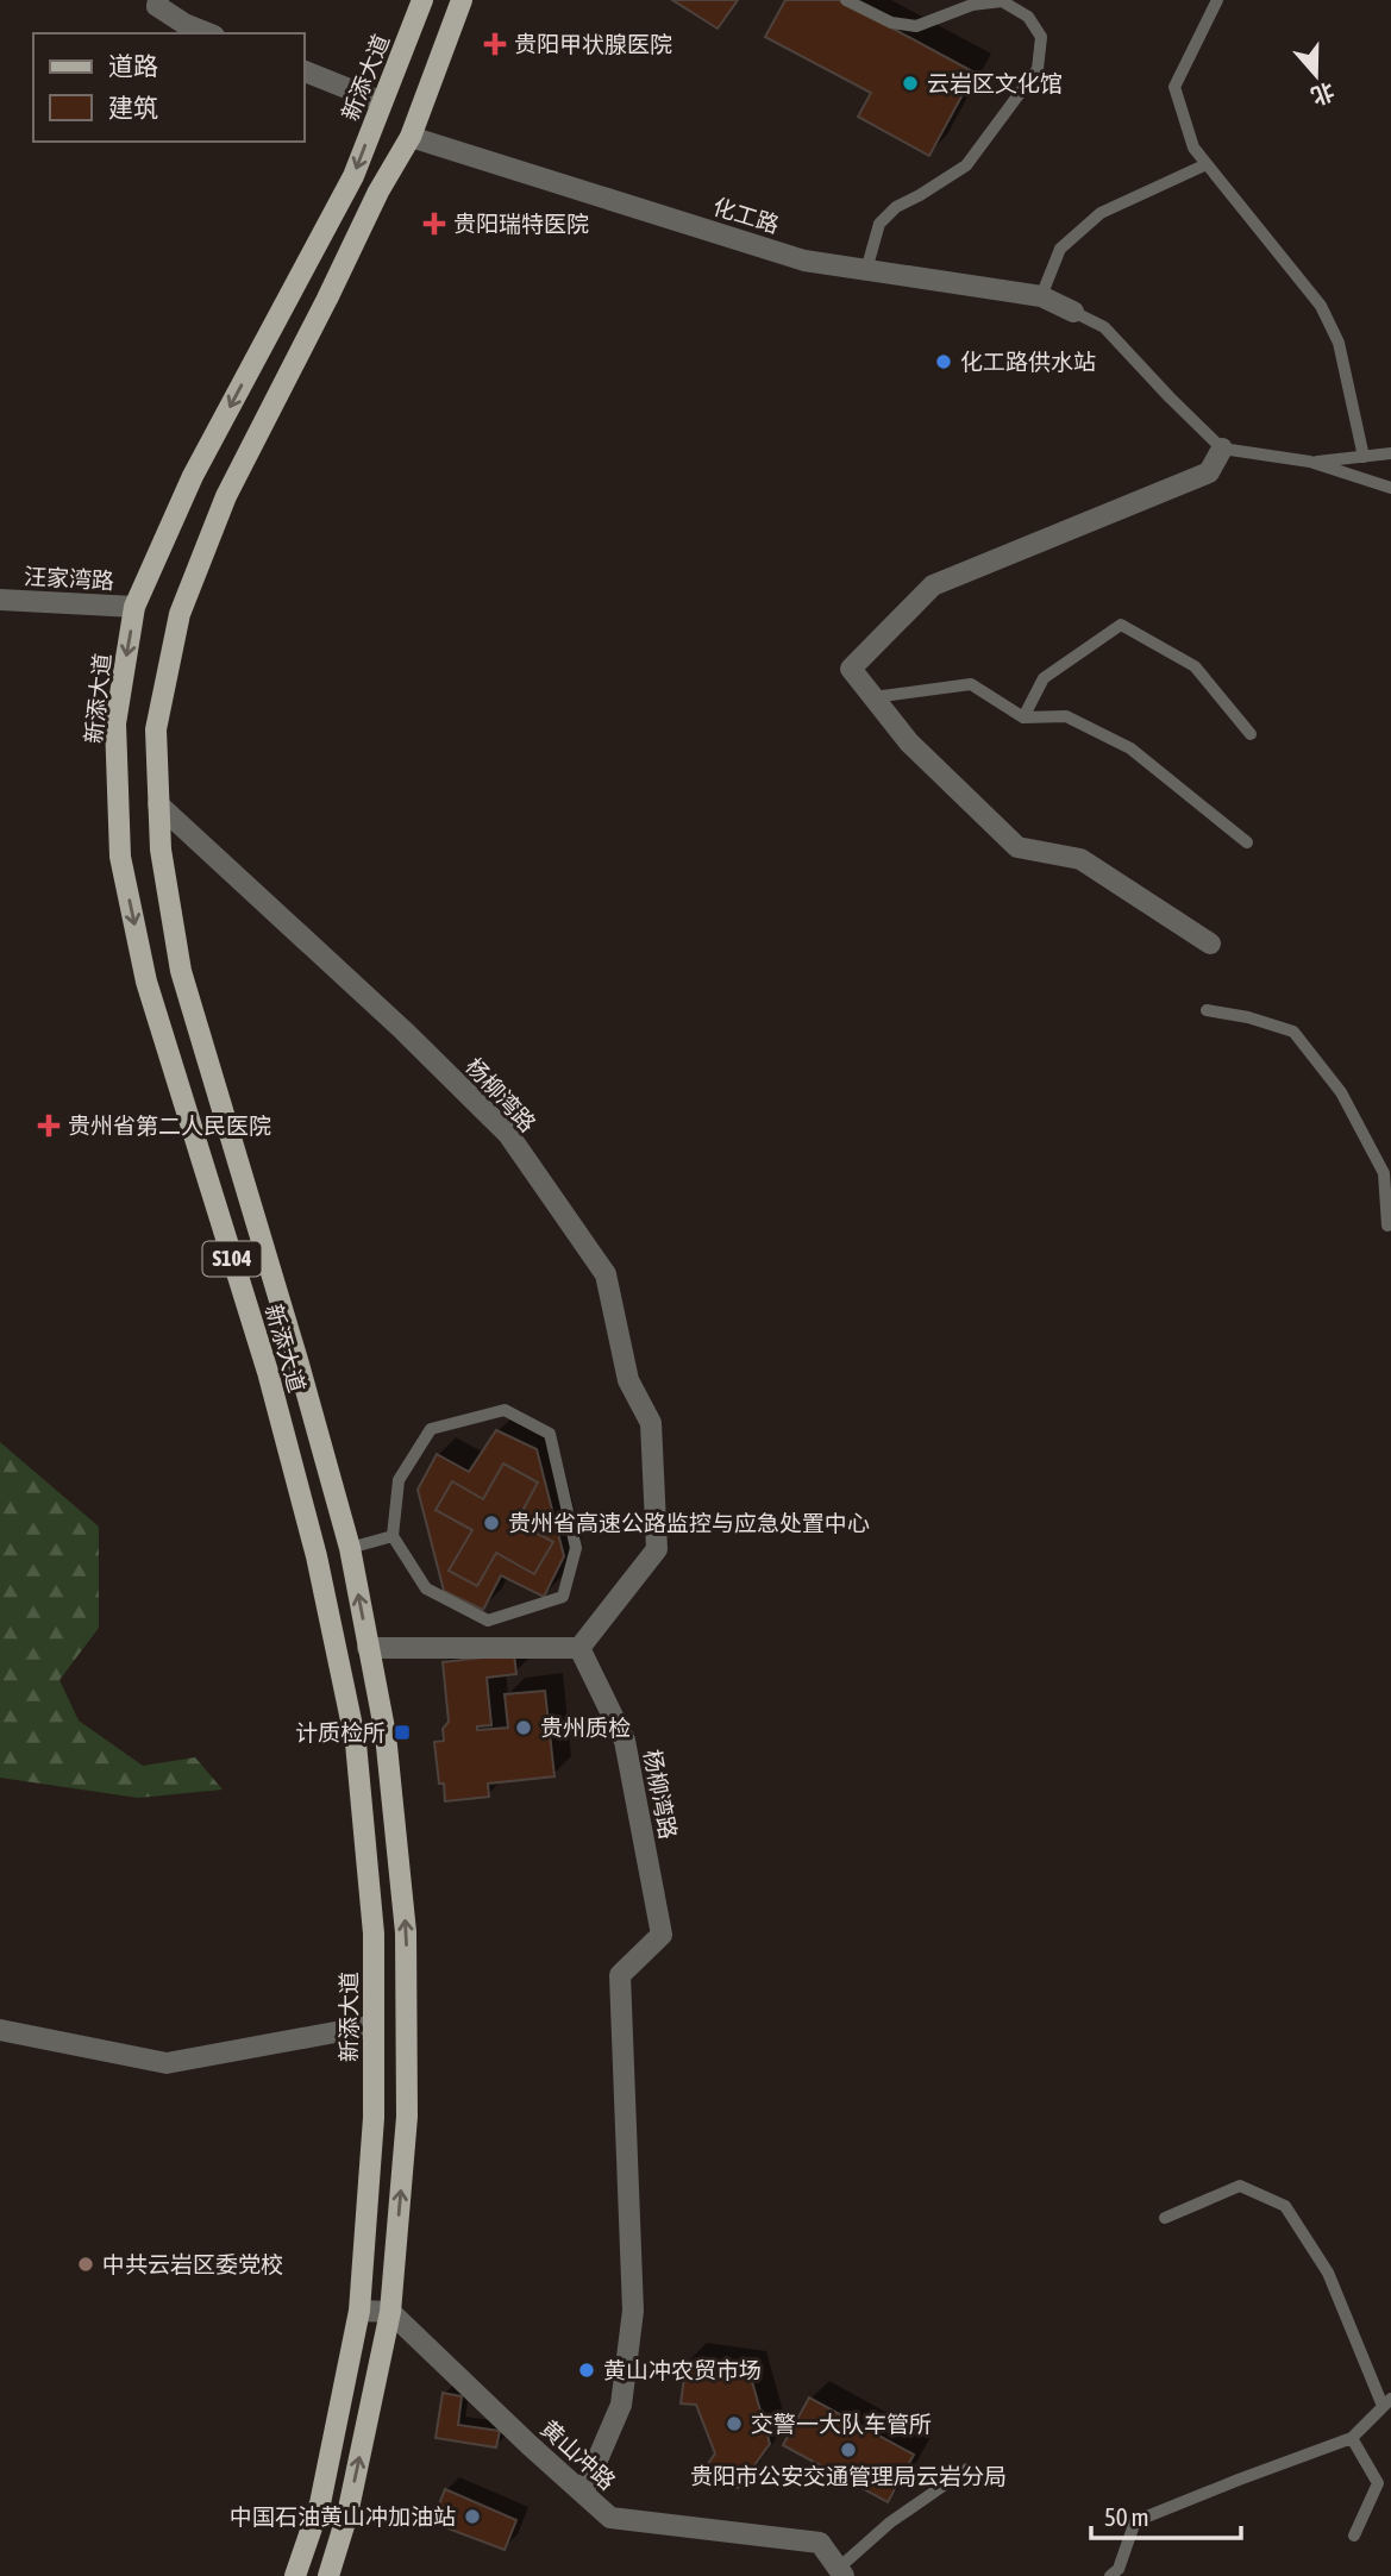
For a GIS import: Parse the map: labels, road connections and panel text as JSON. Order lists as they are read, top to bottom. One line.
{"streets":{"main road":["新添大道","S104"],"street":["化工路","汪家湾路","杨柳湾路","黄山冲路"]},"crossings":[["新添大道","化工路"],["新添大道","汪家湾路"],["新添大道","杨柳湾路"],["新添大道","黄山冲路"],["杨柳湾路","黄山冲路"]],"places":{"health":["贵阳甲状腺医院","贵阳瑞特医院","贵州省第二人民医院"],"other":["云岩区文化馆","化工路供水站","贵州省高速公路监控与应急处置中心","贵州质检","中共云岩区委党校","黄山冲农贸市场","交警一大队车管所","贵阳市公安交通管理局云岩分局","中国石油黄山冲加油站"],"transit":["计质检所"]},"legend":["道路","建筑"],"scale_bar":"50 m","north":"bottom"}
